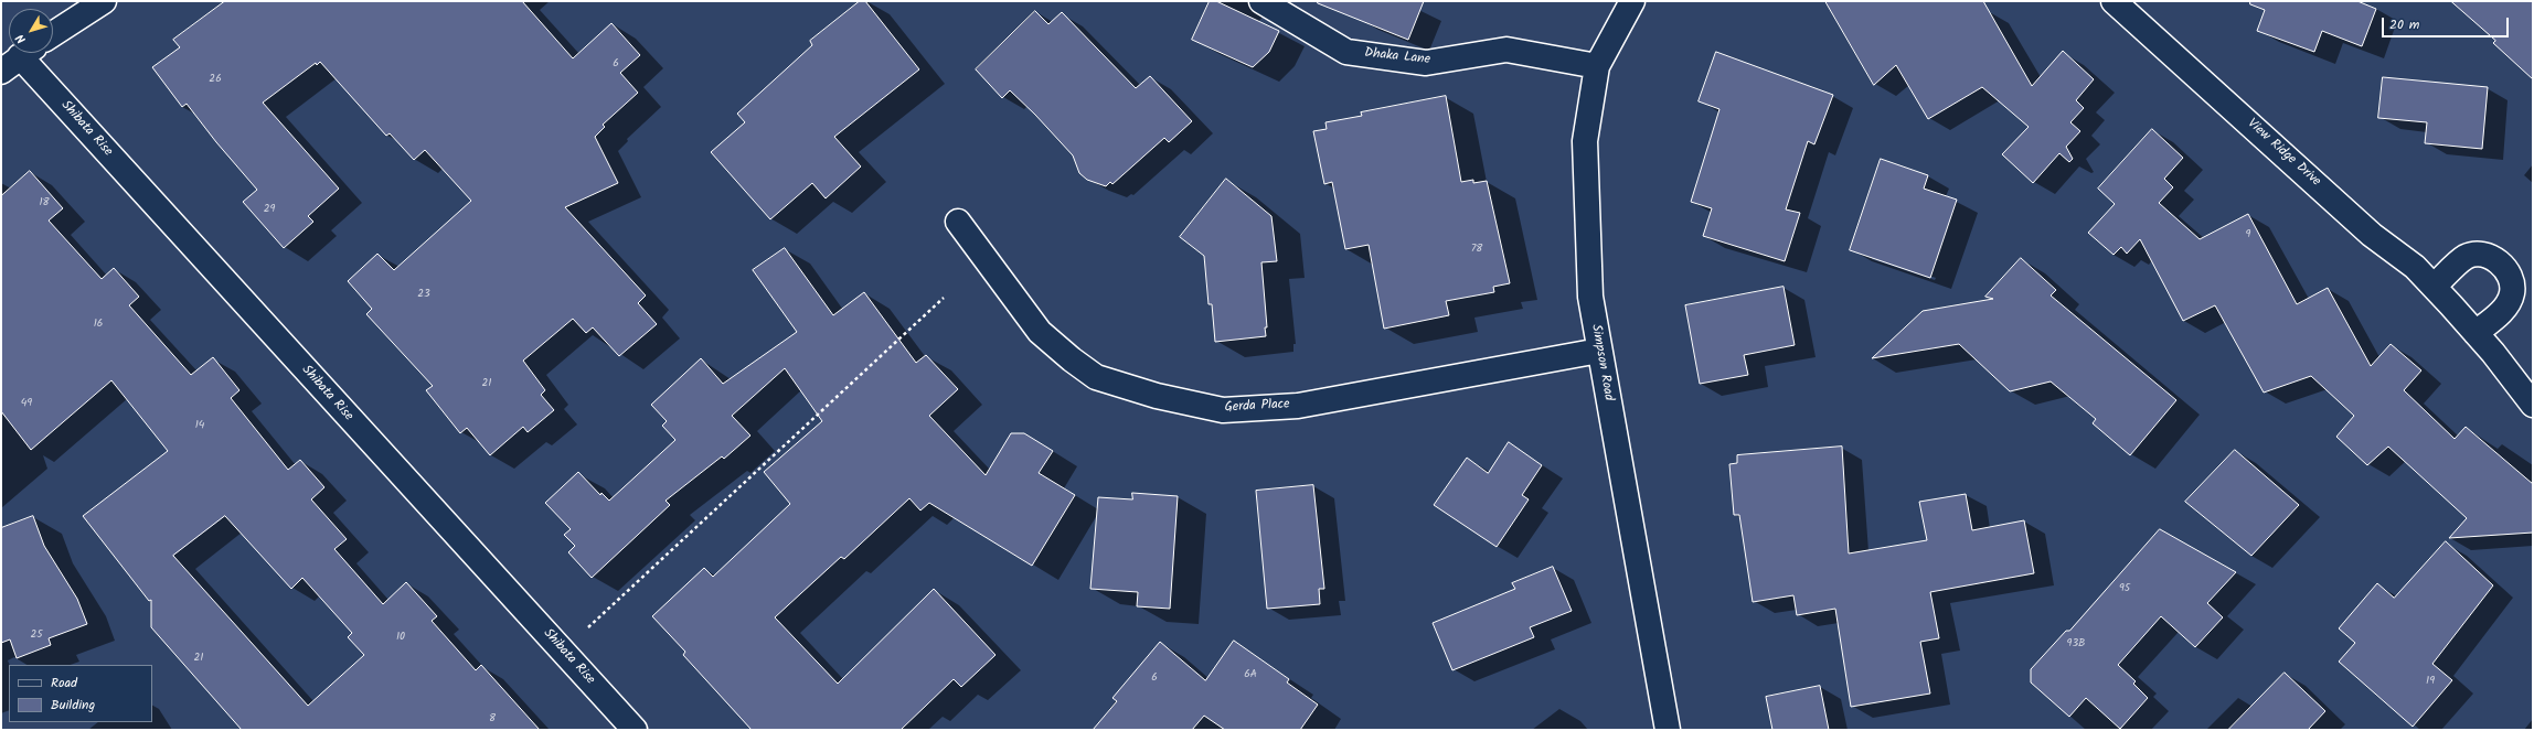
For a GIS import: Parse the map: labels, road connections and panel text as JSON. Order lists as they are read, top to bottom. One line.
{"streets":{"street":["Dhaka Lane","Shibata Rise","View Ridge Drive","Simpson Road","Gerda Place"]},"crossings":[["Dhaka Lane","Simpson Road"],["Simpson Road","Gerda Place"]],"house_numbers":["6","26","18","29","9","78","23","16","21","49","14","95","25","10","93B","21","6A","6","19","8"],"legend":["Road","Building"],"scale_bar":"20 m","north":"bottom left"}
